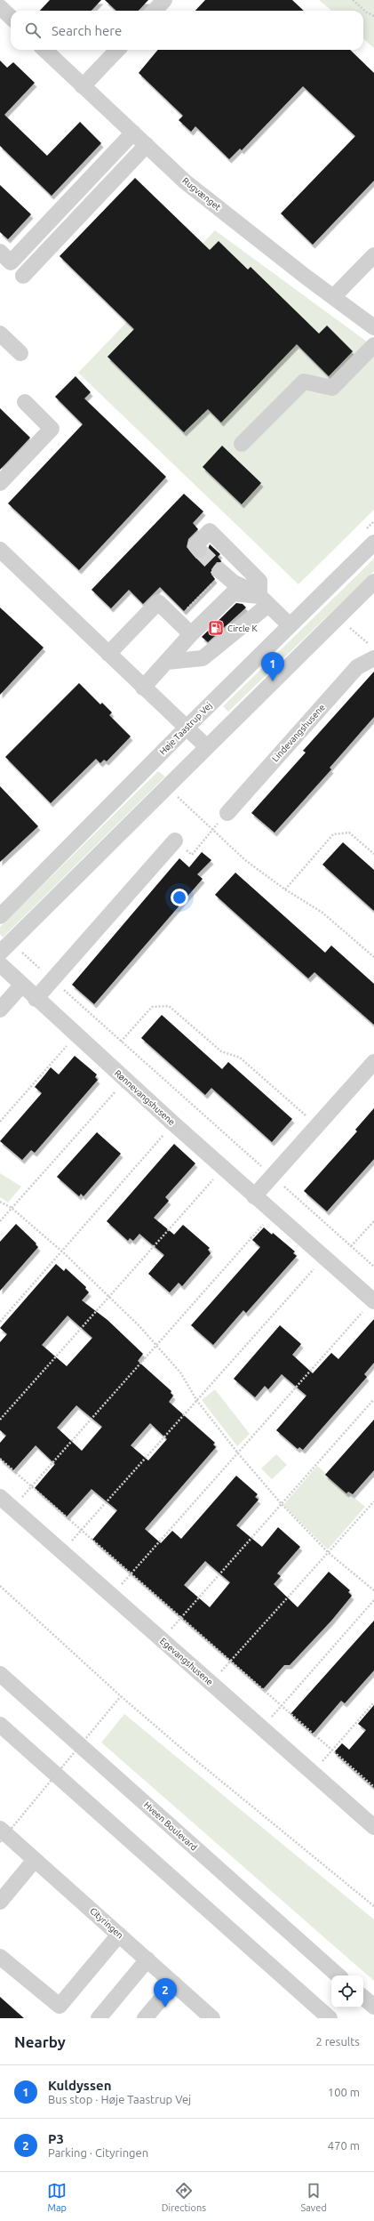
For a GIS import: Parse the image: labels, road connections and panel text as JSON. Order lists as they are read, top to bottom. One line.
{"streets":{"street":["Rugvænget","Høje Taastrup Vej","Lindevangshusene","Rønnevangshusene","Egevangshusene","Hveen Boulevard","Cityringen"]},"places":{"fuel station":["Circle K"]},"page":{"search":"Search here","pins":["1","2"],"heading":["Nearby","2 results"],"list":[{"mark":"1","name":"Kuldyssen","note":"Bus stop · Høje Taastrup Vej","value":"100 m"},{"mark":"2","name":"P3","note":"Parking · Cityringen","value":"470 m"}],"nav":["Map","Directions","Saved"]}}
